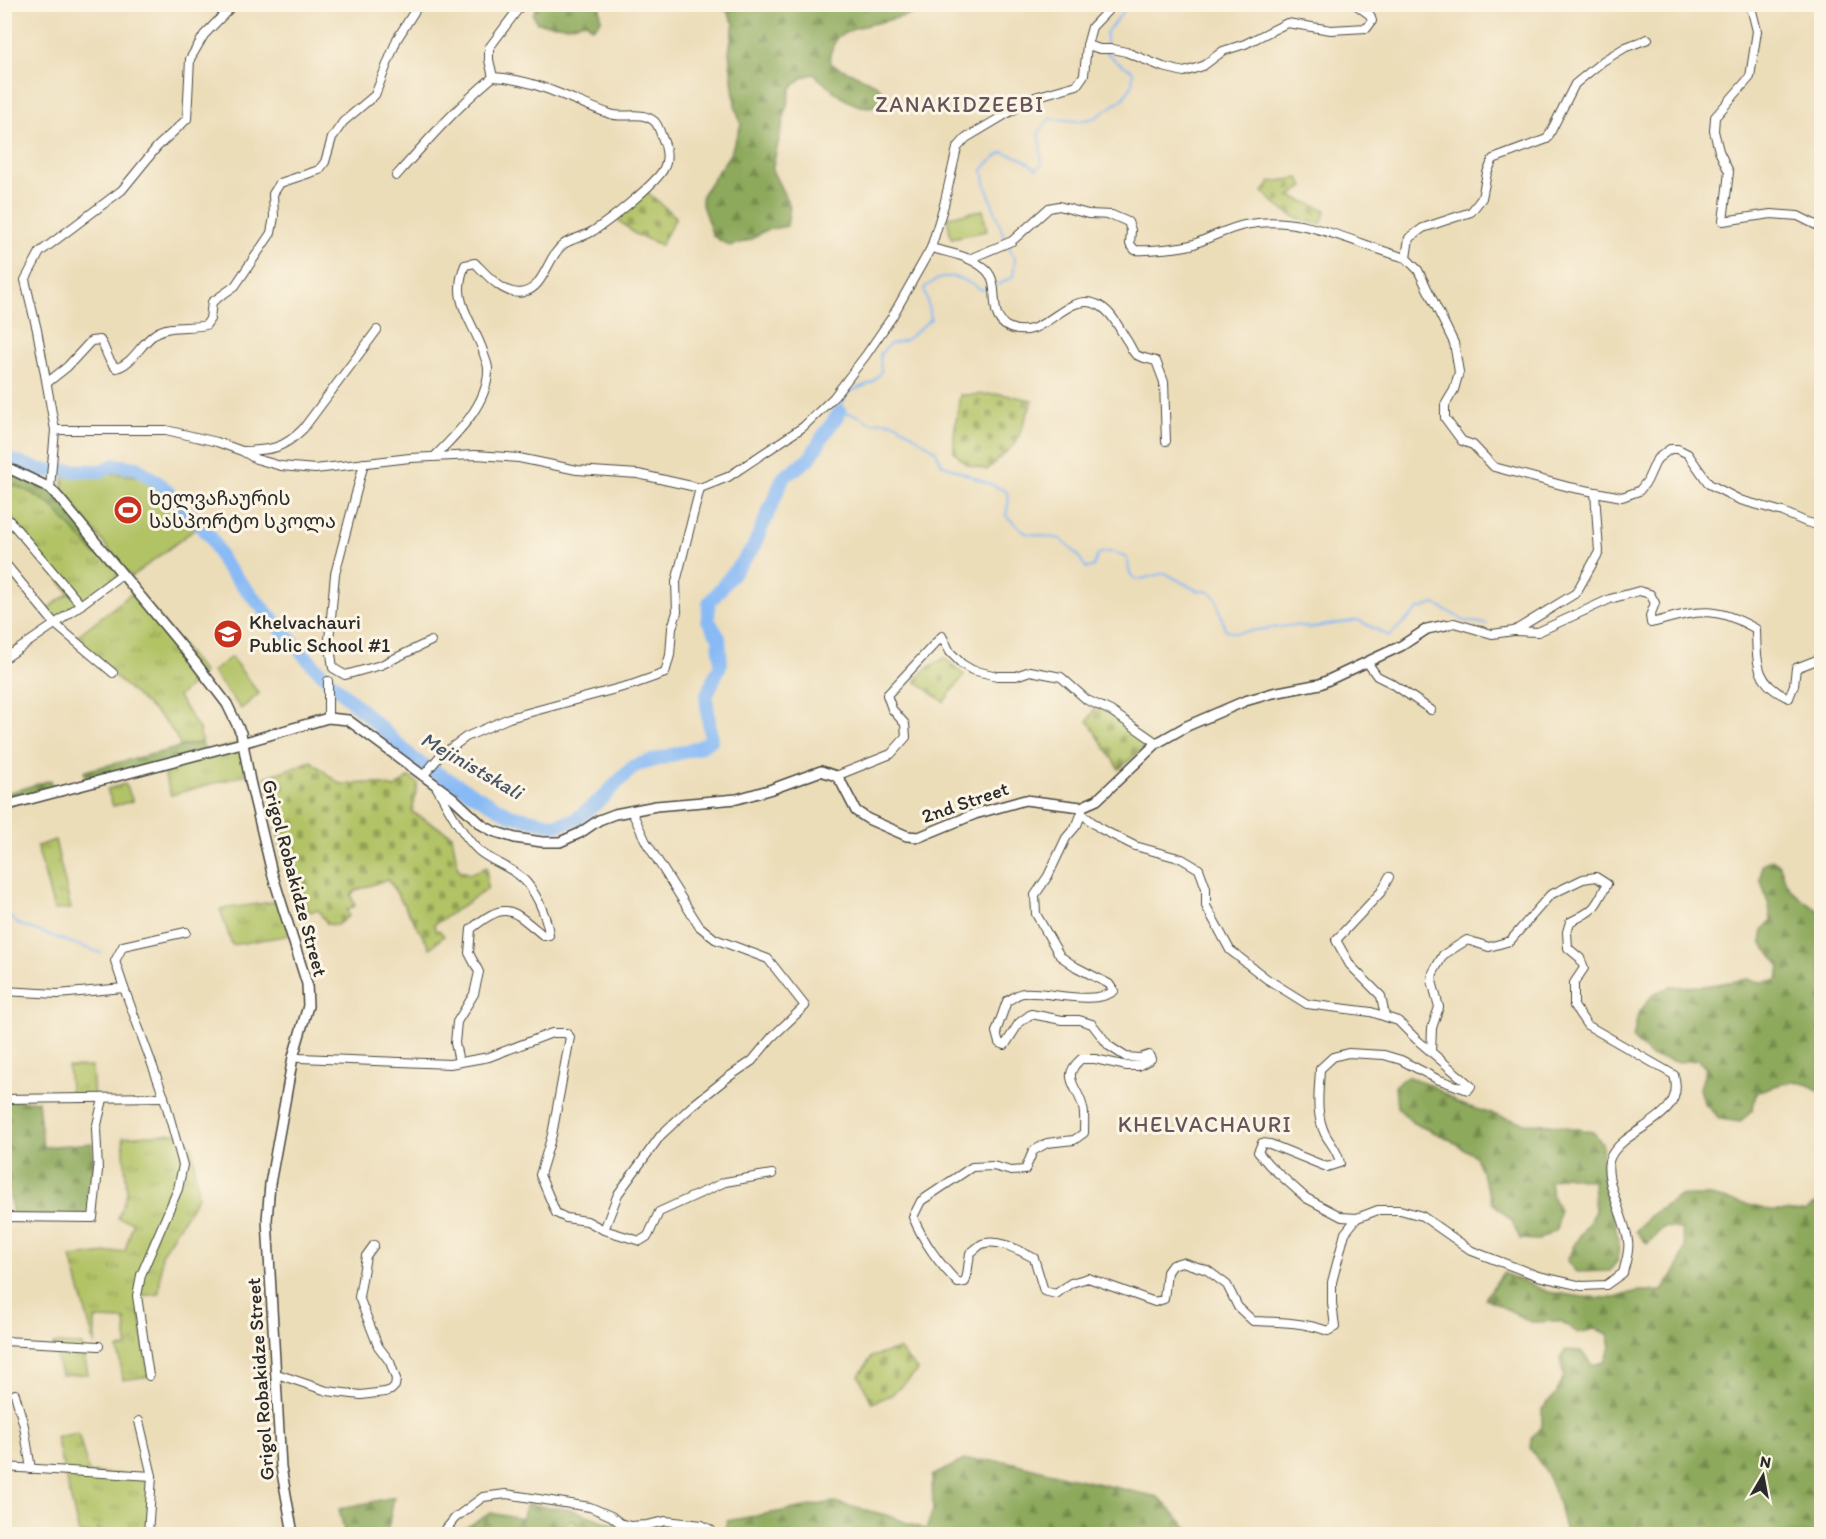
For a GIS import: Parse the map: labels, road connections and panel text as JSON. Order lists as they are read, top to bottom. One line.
{"streets":{"street":["2nd Street","Grigol Robakidze Street"]},"districts":["ZANAKIDZEEBI","KHELVACHAURI"],"water":["Mejinistskali"],"places":{"sports":["ხელვაჩაურის სასპორტო სკოლა"],"school or university":["Khelvachauri Public School #1"]},"north":"top"}
